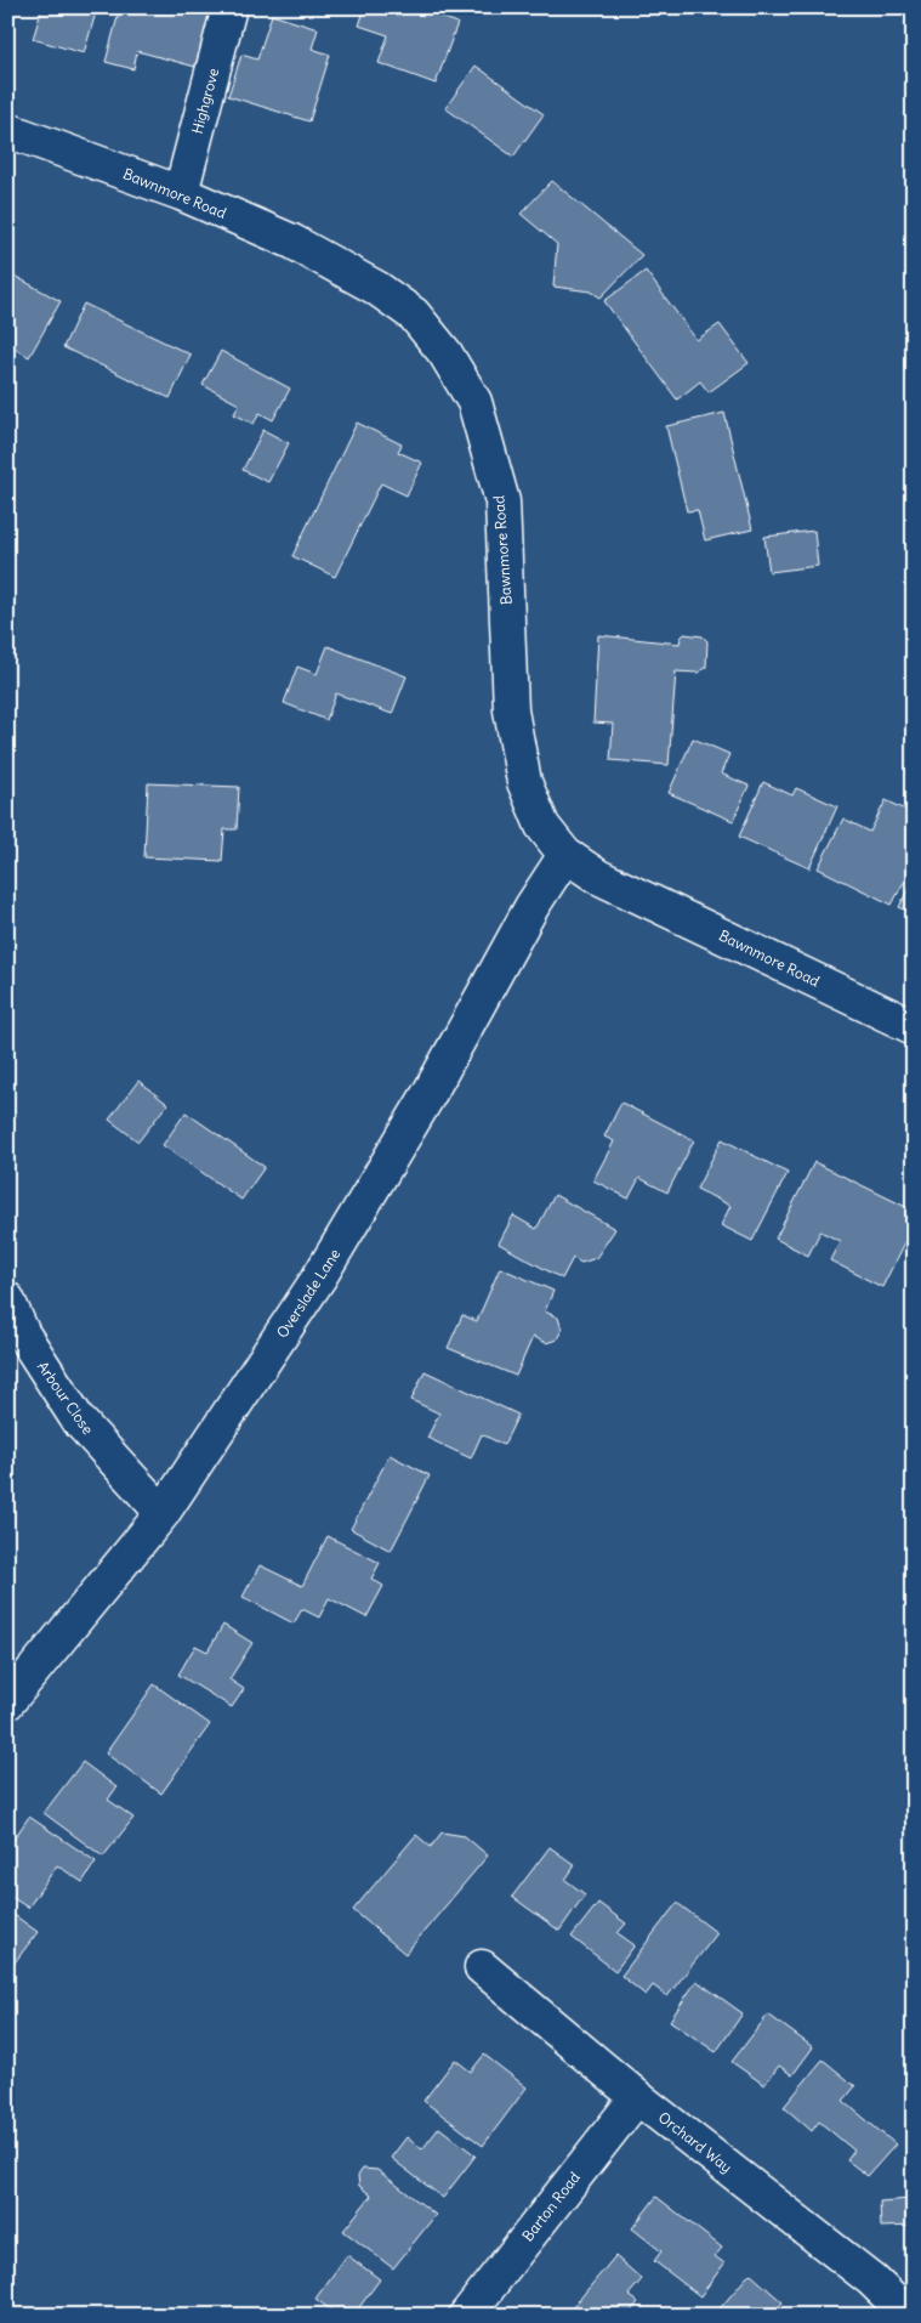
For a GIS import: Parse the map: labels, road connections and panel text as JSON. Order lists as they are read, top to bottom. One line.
{"streets":{"street":["Highgrove","Bawnmore Road","Overslade Lane","Arbour Close","Orchard Way","Barton Road"]},"crossings":[["Highgrove","Bawnmore Road"],["Bawnmore Road","Overslade Lane"],["Overslade Lane","Arbour Close"],["Orchard Way","Barton Road"]]}
